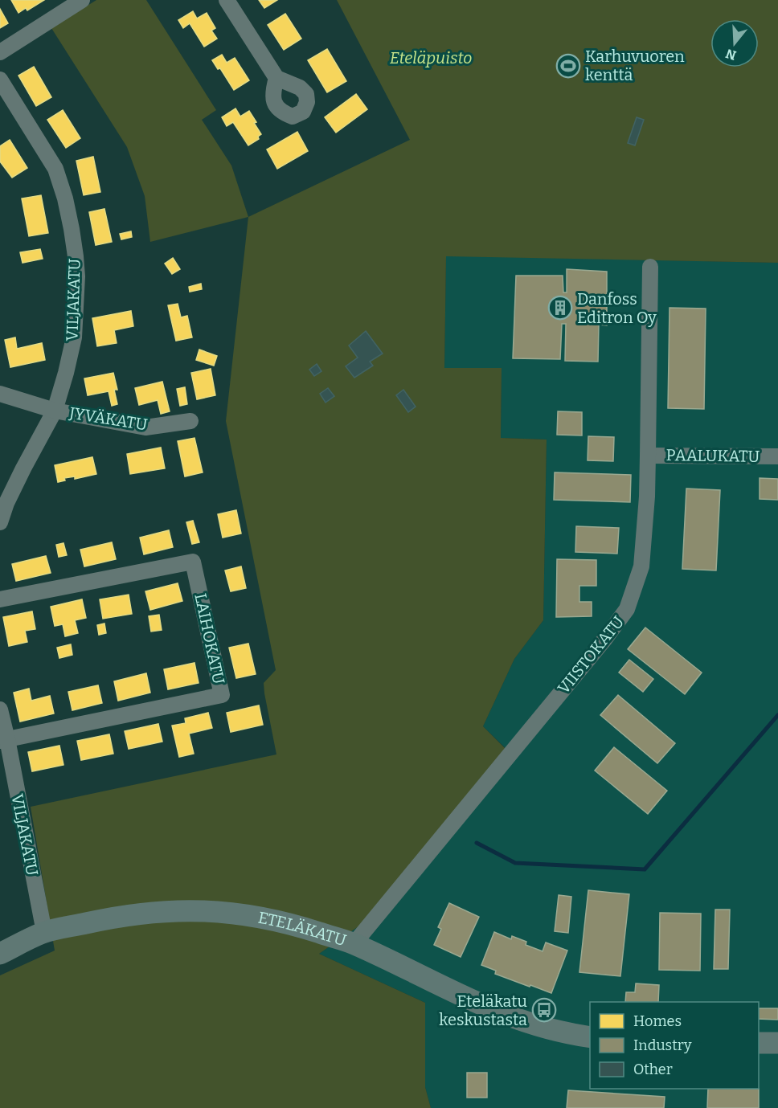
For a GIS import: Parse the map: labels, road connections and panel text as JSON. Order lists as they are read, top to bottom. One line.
{"streets":{"main road":["ETELÄKATU"],"street":["VILJAKATU","JYVÄKATU","PAALUKATU","LAIHOKATU","VIISTOKATU"]},"crossings":[["VILJAKATU","JYVÄKATU"],["VILJAKATU","LAIHOKATU"],["VILJAKATU","ETELÄKATU"],["PAALUKATU","VIISTOKATU"],["VIISTOKATU","ETELÄKATU"]],"parks":["Eteläpuisto"],"places":{"sports":["Karhuvuoren kenttä"],"building":["Danfoss Editron Oy"],"bus stop":["Eteläkatu keskustasta"]},"legend":["Homes","Industry","Other"],"north":"bottom"}
